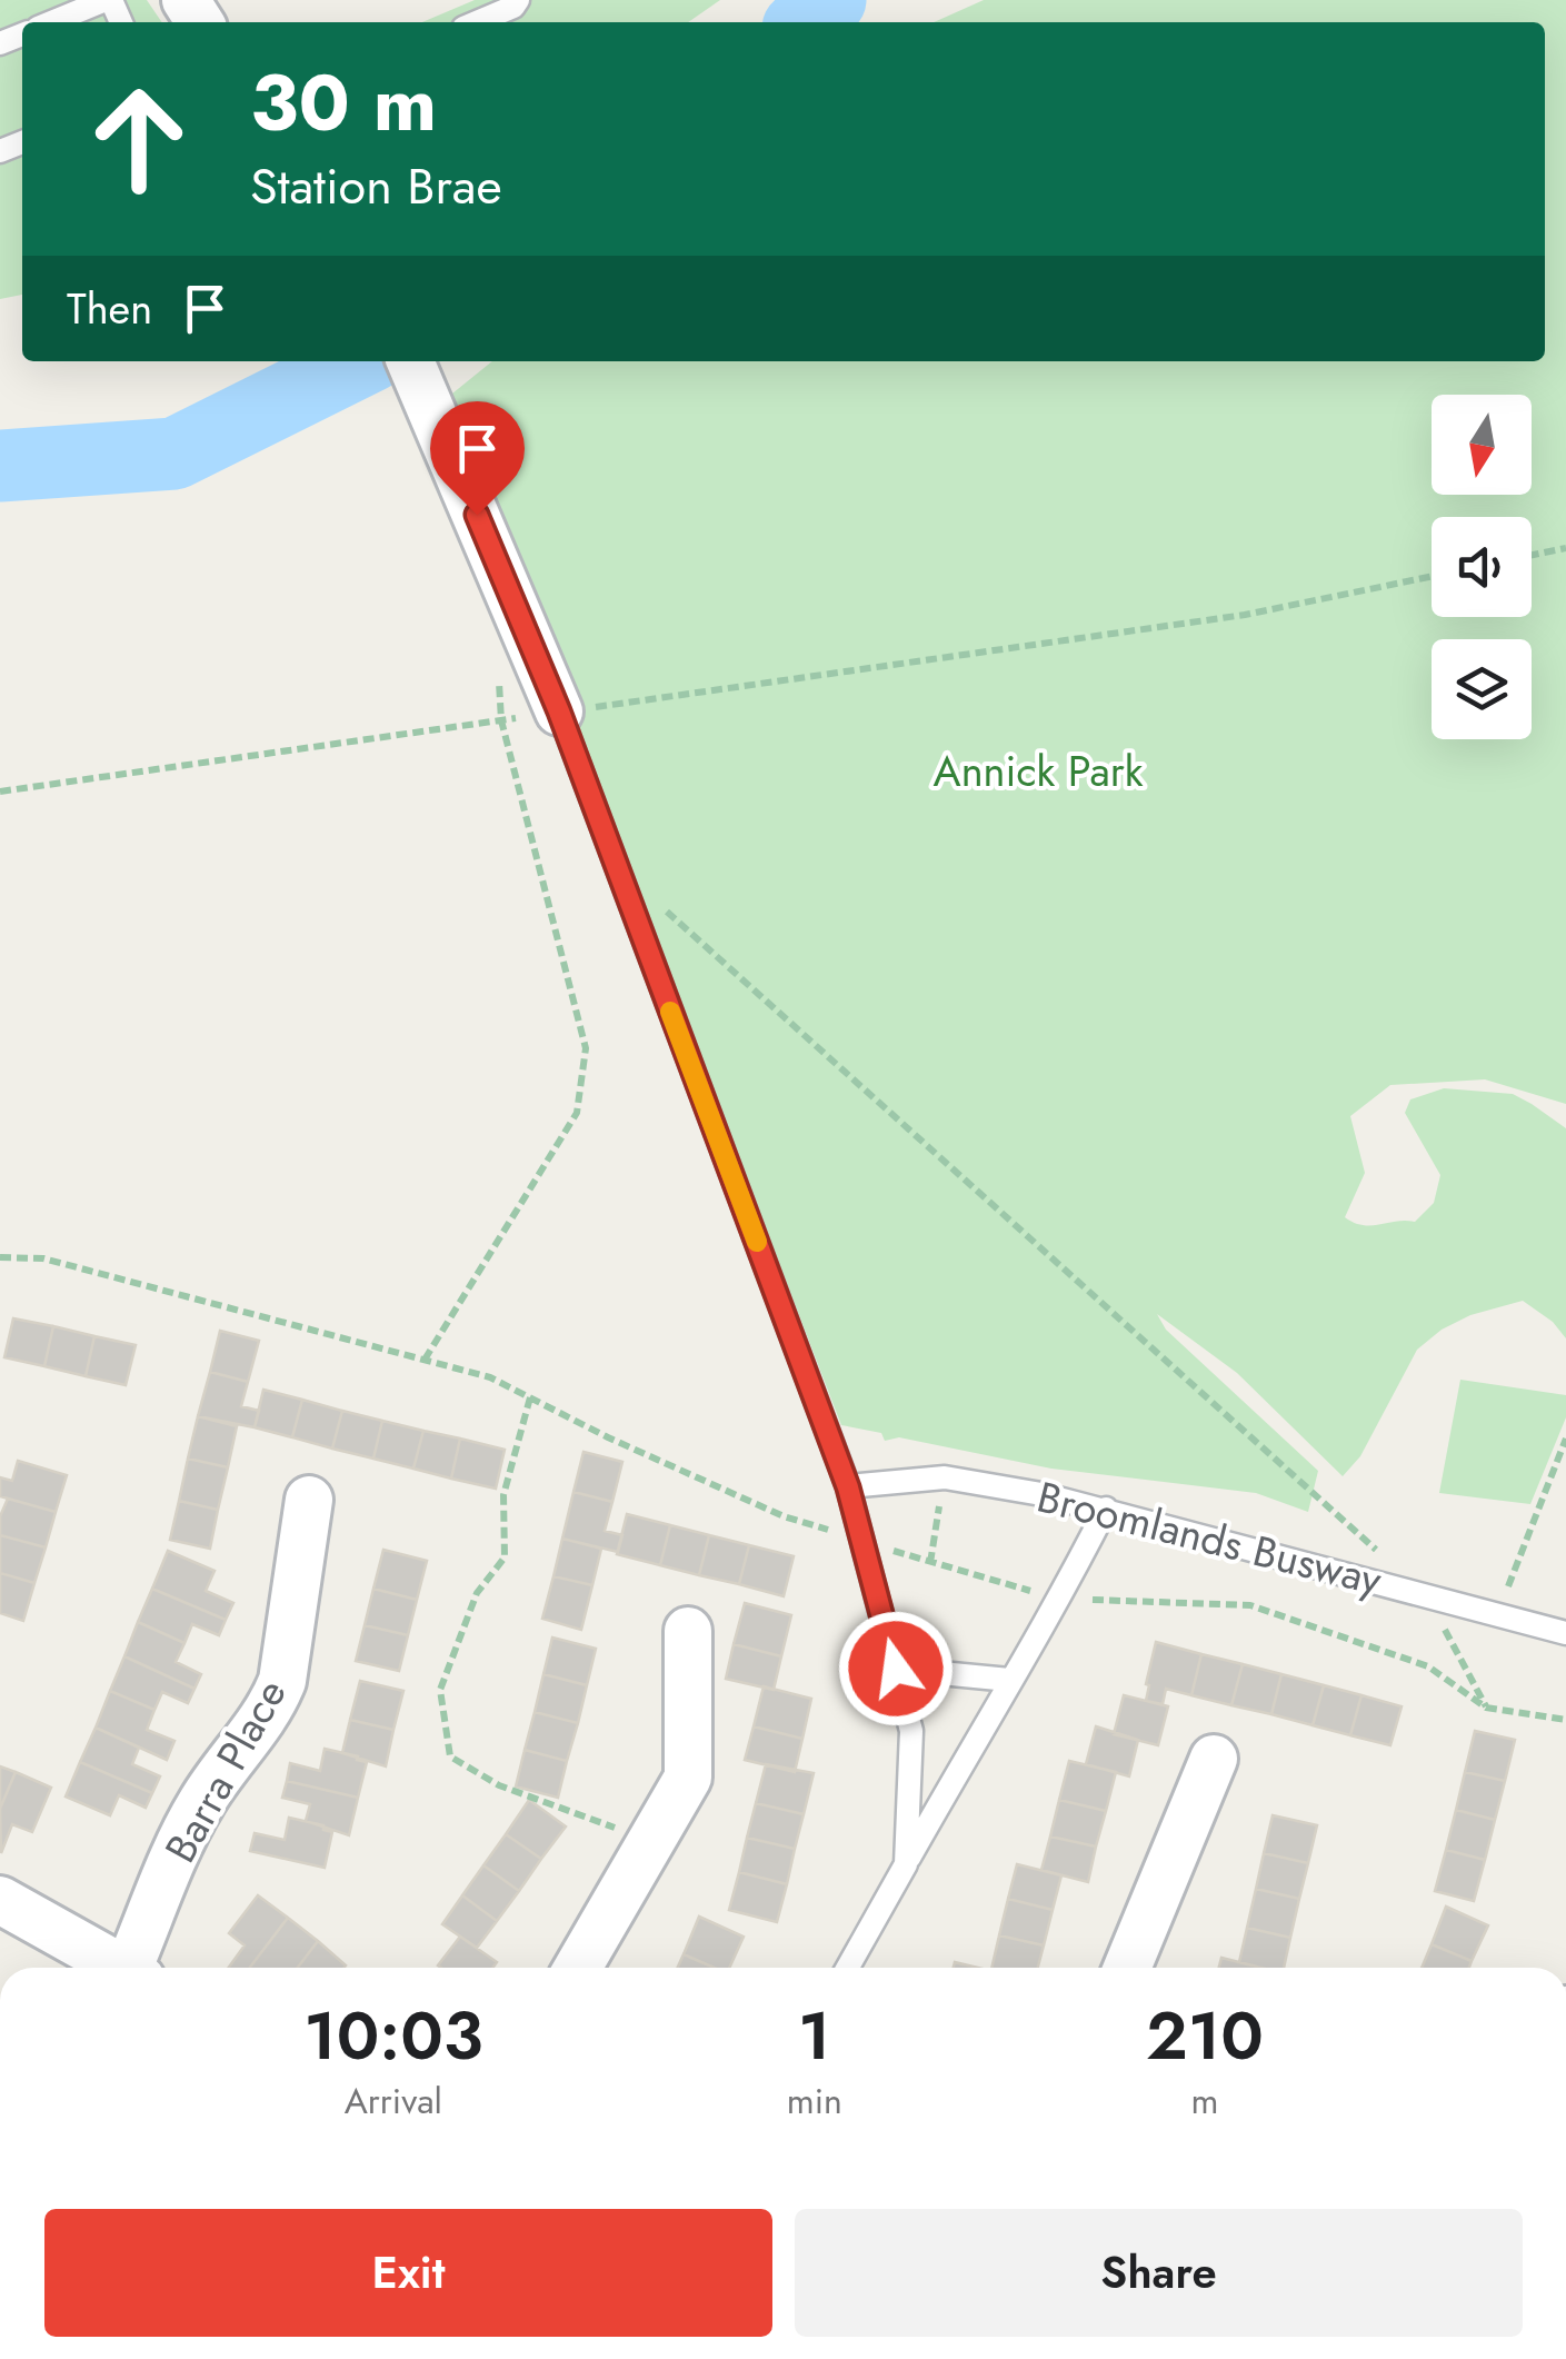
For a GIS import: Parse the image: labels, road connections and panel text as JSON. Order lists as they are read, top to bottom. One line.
{"streets":{"street":["Barra Place"],"lane":["Broomlands Busway"]},"parks":["Annick Park"],"north":"bottom","page":{"turn":["30 m","Station Brae"],"then":"Then","eta":["10:03","Arrival","1","min","210","m"],"buttons":["Exit","Share"]}}
